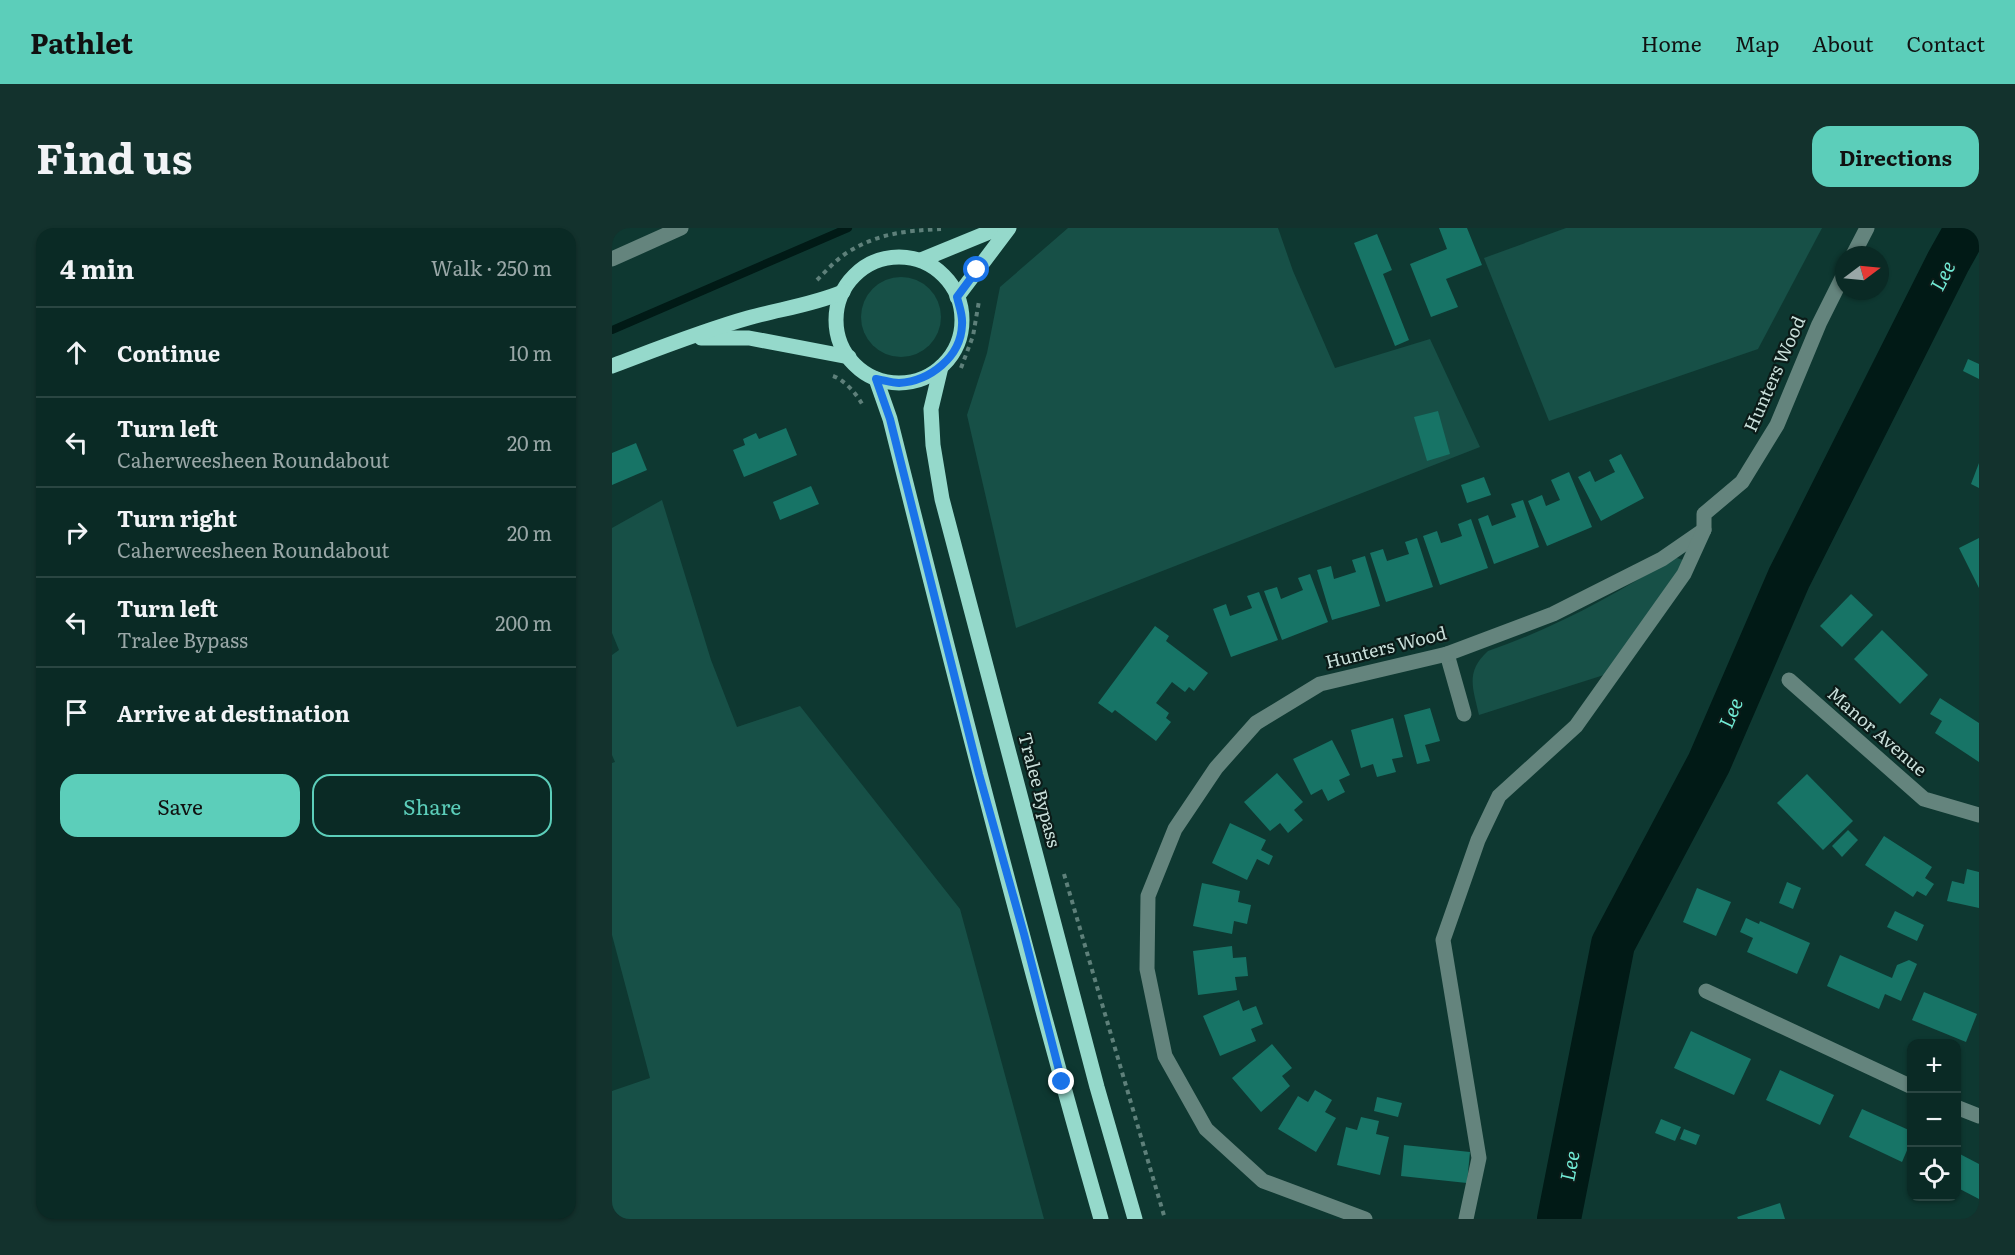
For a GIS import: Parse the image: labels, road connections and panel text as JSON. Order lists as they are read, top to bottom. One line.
{"streets":{"main road":["Tralee Bypass"],"street":["Hunters Wood","Manor Avenue"]},"water":["Lee"],"north":"right","page":{"header":"Pathlet","nav":["Home","Map","About","Contact"],"title":"Find us","buttons":["Directions",["Save","Share"]],"heading":["4 min","Walk · 250 m"],"list":[["Continue","10 m"],["Turn left","Caherweesheen Roundabout","20 m"],["Turn right","Caherweesheen Roundabout","20 m"],["Turn left","Tralee Bypass","200 m"],"Arrive at destination"],"map_buttons":["+","−"]}}
